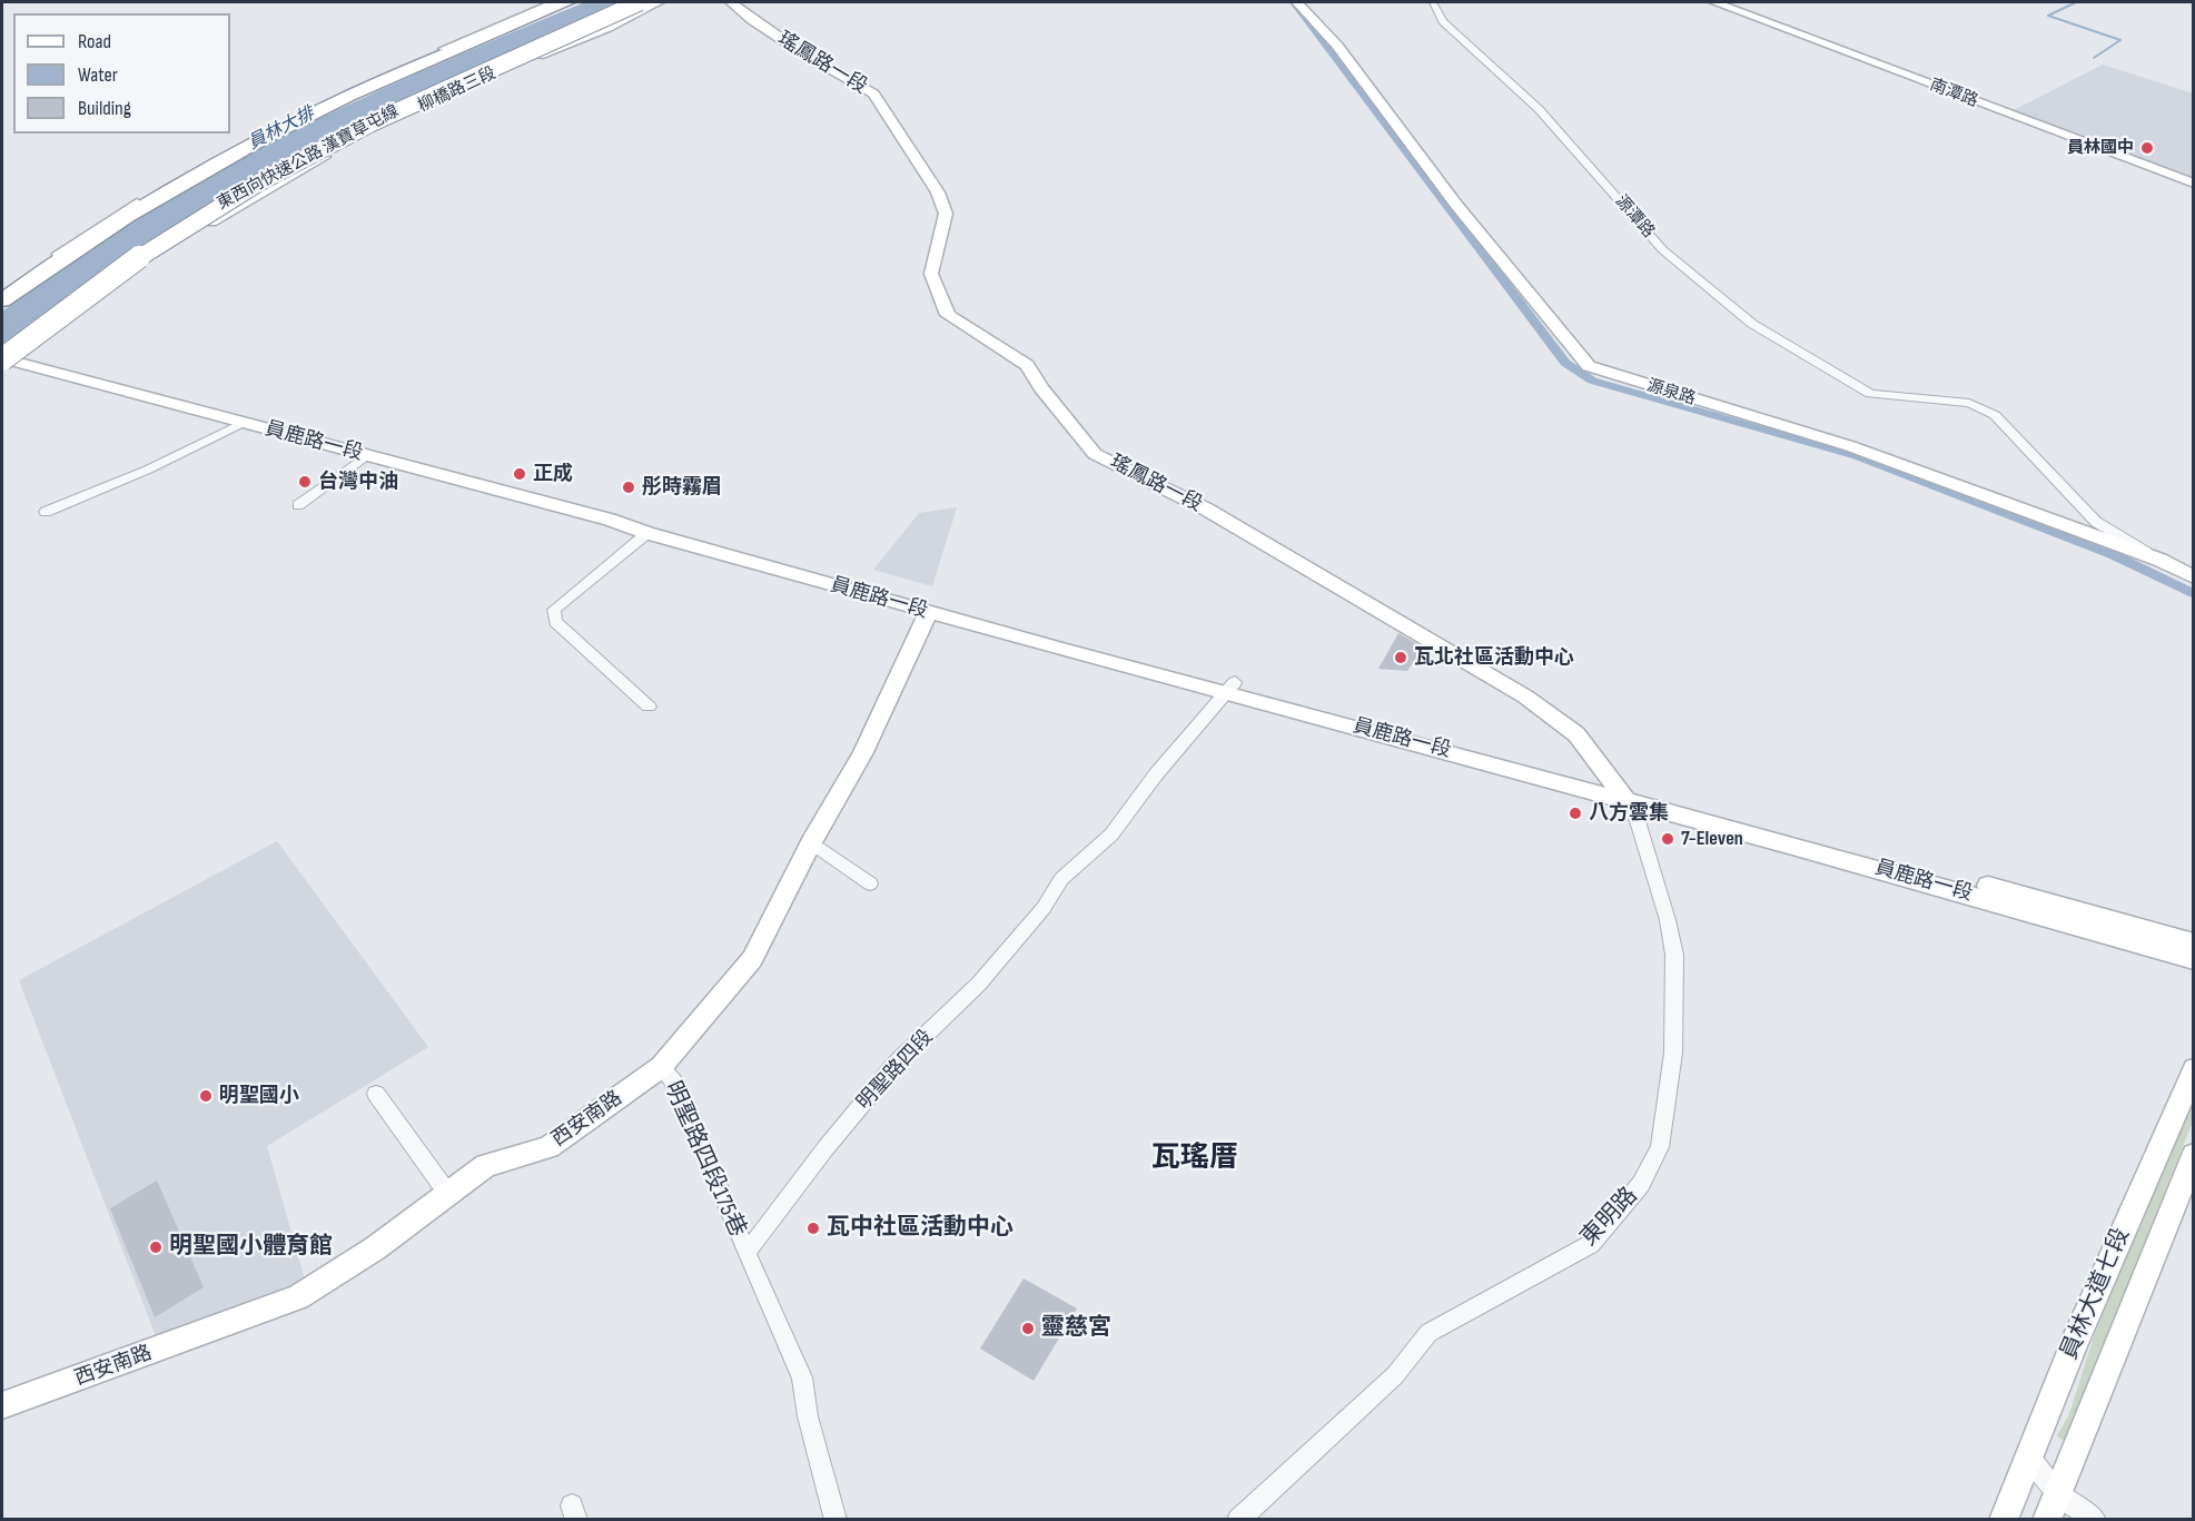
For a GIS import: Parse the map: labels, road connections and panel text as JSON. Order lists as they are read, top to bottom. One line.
{"streets":{"highway":["東西向快速公路 漢寶草屯線"],"main road":["瑤鳳路一段","柳橋路三段","南潭路","源泉路","員鹿路一段","西安南路","員林大道七段"],"street":["源潭路","明聖路四段","明聖路四段175巷","東明路"]},"crossings":[["瑤鳳路一段","員鹿路一段"],["瑤鳳路一段","東明路"],["柳橋路三段","東西向快速公路 漢寶草屯線"],["柳橋路三段","員鹿路一段"],["東西向快速公路 漢寶草屯線","員鹿路一段"],["源潭路","源泉路"],["員鹿路一段","明聖路四段"],["員鹿路一段","西安南路"],["員鹿路一段","東明路"],["明聖路四段","明聖路四段175巷"],["西安南路","明聖路四段175巷"]],"districts":["瓦瑤厝"],"water":["員林大排"],"places":["員林國中","正成","台灣中油","彤時霧眉","瓦北社區活動中心","八方雲集","7-Eleven","明聖國小","瓦中社區活動中心","明聖國小體育館","靈慈宮"],"legend":["Road","Water","Building"]}
